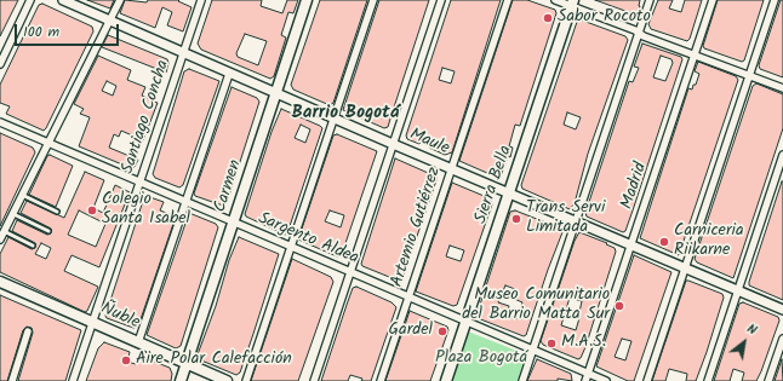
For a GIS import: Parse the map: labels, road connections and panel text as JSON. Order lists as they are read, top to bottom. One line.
{"streets":{"main road":["Sierra Bella","Carmen","Ñuble"],"street":["Santiago Concha","Maule","Madrid","Artemio Gutiérrez","Sargento Aldea"]},"crossings":[["Santiago Concha","Maule"],["Santiago Concha","Sargento Aldea"],["Santiago Concha","Ñuble"],["Maule","Sierra Bella"],["Maule","Carmen"],["Maule","Madrid"],["Maule","Artemio Gutiérrez"],["Sierra Bella","Sargento Aldea"],["Carmen","Sargento Aldea"],["Carmen","Ñuble"],["Madrid","Sargento Aldea"],["Artemio Gutiérrez","Sargento Aldea"]],"districts":["Barrio Bogotá"],"parks":["Plaza Bogotá"],"places":["Sabor Rocoto","Colegio Santa Isabel","Trans Servi Limitada","Carniceria Riikarne","Museo Comunitario del Barrio Matta Sur","Gardel","M.A.S.","Aire Polar Calefacción"],"scale_bar":"100 m","north":"top right"}
